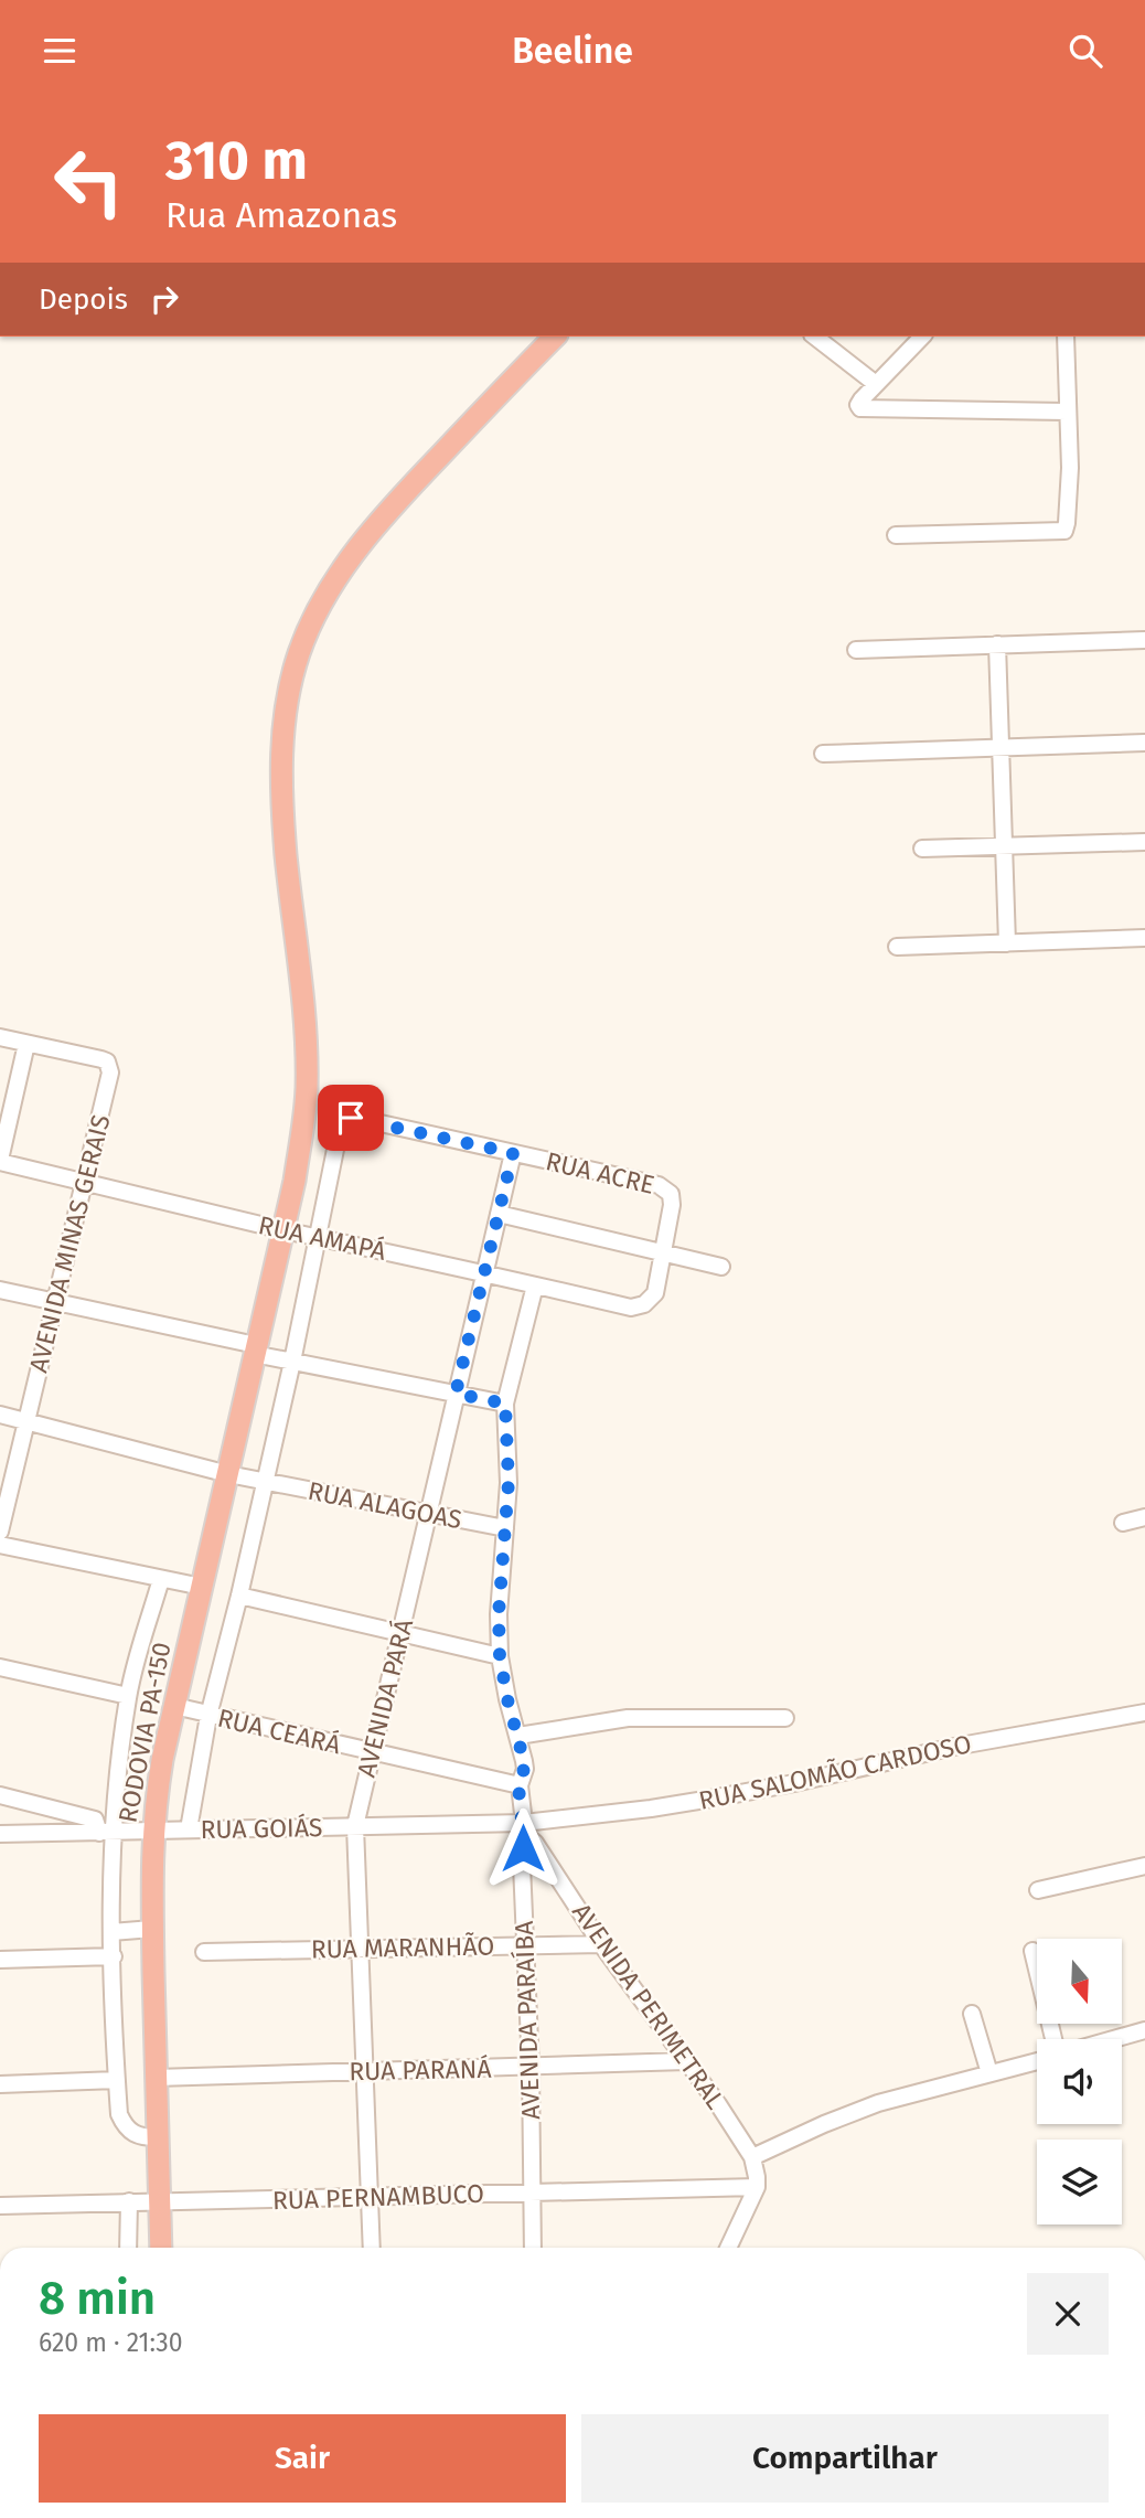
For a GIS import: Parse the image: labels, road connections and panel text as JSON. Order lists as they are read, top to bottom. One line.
{"streets":{"highway":["RODOVIA PA-150"],"street":["RUA ACRE","RUA AMAPÁ","AVENIDA MINAS GERAIS","RUA ALAGOAS","AVENIDA PARÁ","RUA CEARÁ","RUA SALOMÃO CARDOSO","RUA GOIÁS","RUA MARANHÃO","AVENIDA PERIMETRAL","AVENIDA PARAÍBA","RUA PARANÁ","RUA PERNAMBUCO"]},"crossings":[["RUA ACRE","RUA AMAPÁ"],["RUA ACRE","AVENIDA PARÁ"],["RUA AMAPÁ","AVENIDA MINAS GERAIS"],["RUA AMAPÁ","AVENIDA PARÁ"],["RUA AMAPÁ","RODOVIA PA-150"],["RUA AMAPÁ","AVENIDA PARAÍBA"],["RUA ALAGOAS","AVENIDA PARÁ"],["RUA ALAGOAS","RODOVIA PA-150"],["RUA ALAGOAS","AVENIDA PARAÍBA"],["AVENIDA PARÁ","RUA CEARÁ"],["AVENIDA PARÁ","RUA GOIÁS"],["AVENIDA PARÁ","RUA MARANHÃO"],["AVENIDA PARÁ","RUA PARANÁ"],["AVENIDA PARÁ","RUA PERNAMBUCO"],["RUA CEARÁ","RODOVIA PA-150"],["RUA CEARÁ","AVENIDA PARAÍBA"],["RODOVIA PA-150","RUA GOIÁS"],["RODOVIA PA-150","RUA PARANÁ"],["RODOVIA PA-150","RUA PERNAMBUCO"],["RUA SALOMÃO CARDOSO","RUA GOIÁS"],["RUA SALOMÃO CARDOSO","AVENIDA PERIMETRAL"],["RUA SALOMÃO CARDOSO","AVENIDA PARAÍBA"],["RUA GOIÁS","AVENIDA PERIMETRAL"],["RUA GOIÁS","AVENIDA PARAÍBA"],["RUA MARANHÃO","AVENIDA PERIMETRAL"],["RUA MARANHÃO","AVENIDA PARAÍBA"],["AVENIDA PERIMETRAL","AVENIDA PARAÍBA"],["AVENIDA PERIMETRAL","RUA PARANÁ"],["AVENIDA PERIMETRAL","RUA PERNAMBUCO"],["AVENIDA PARAÍBA","RUA PARANÁ"],["AVENIDA PARAÍBA","RUA PERNAMBUCO"]],"north":"bottom","page":{"header":"Beeline","turn":["310 m","Rua Amazonas"],"then":"Depois","heading":["8 min","620 m · 21:30"],"buttons":["Sair","Compartilhar"]}}
